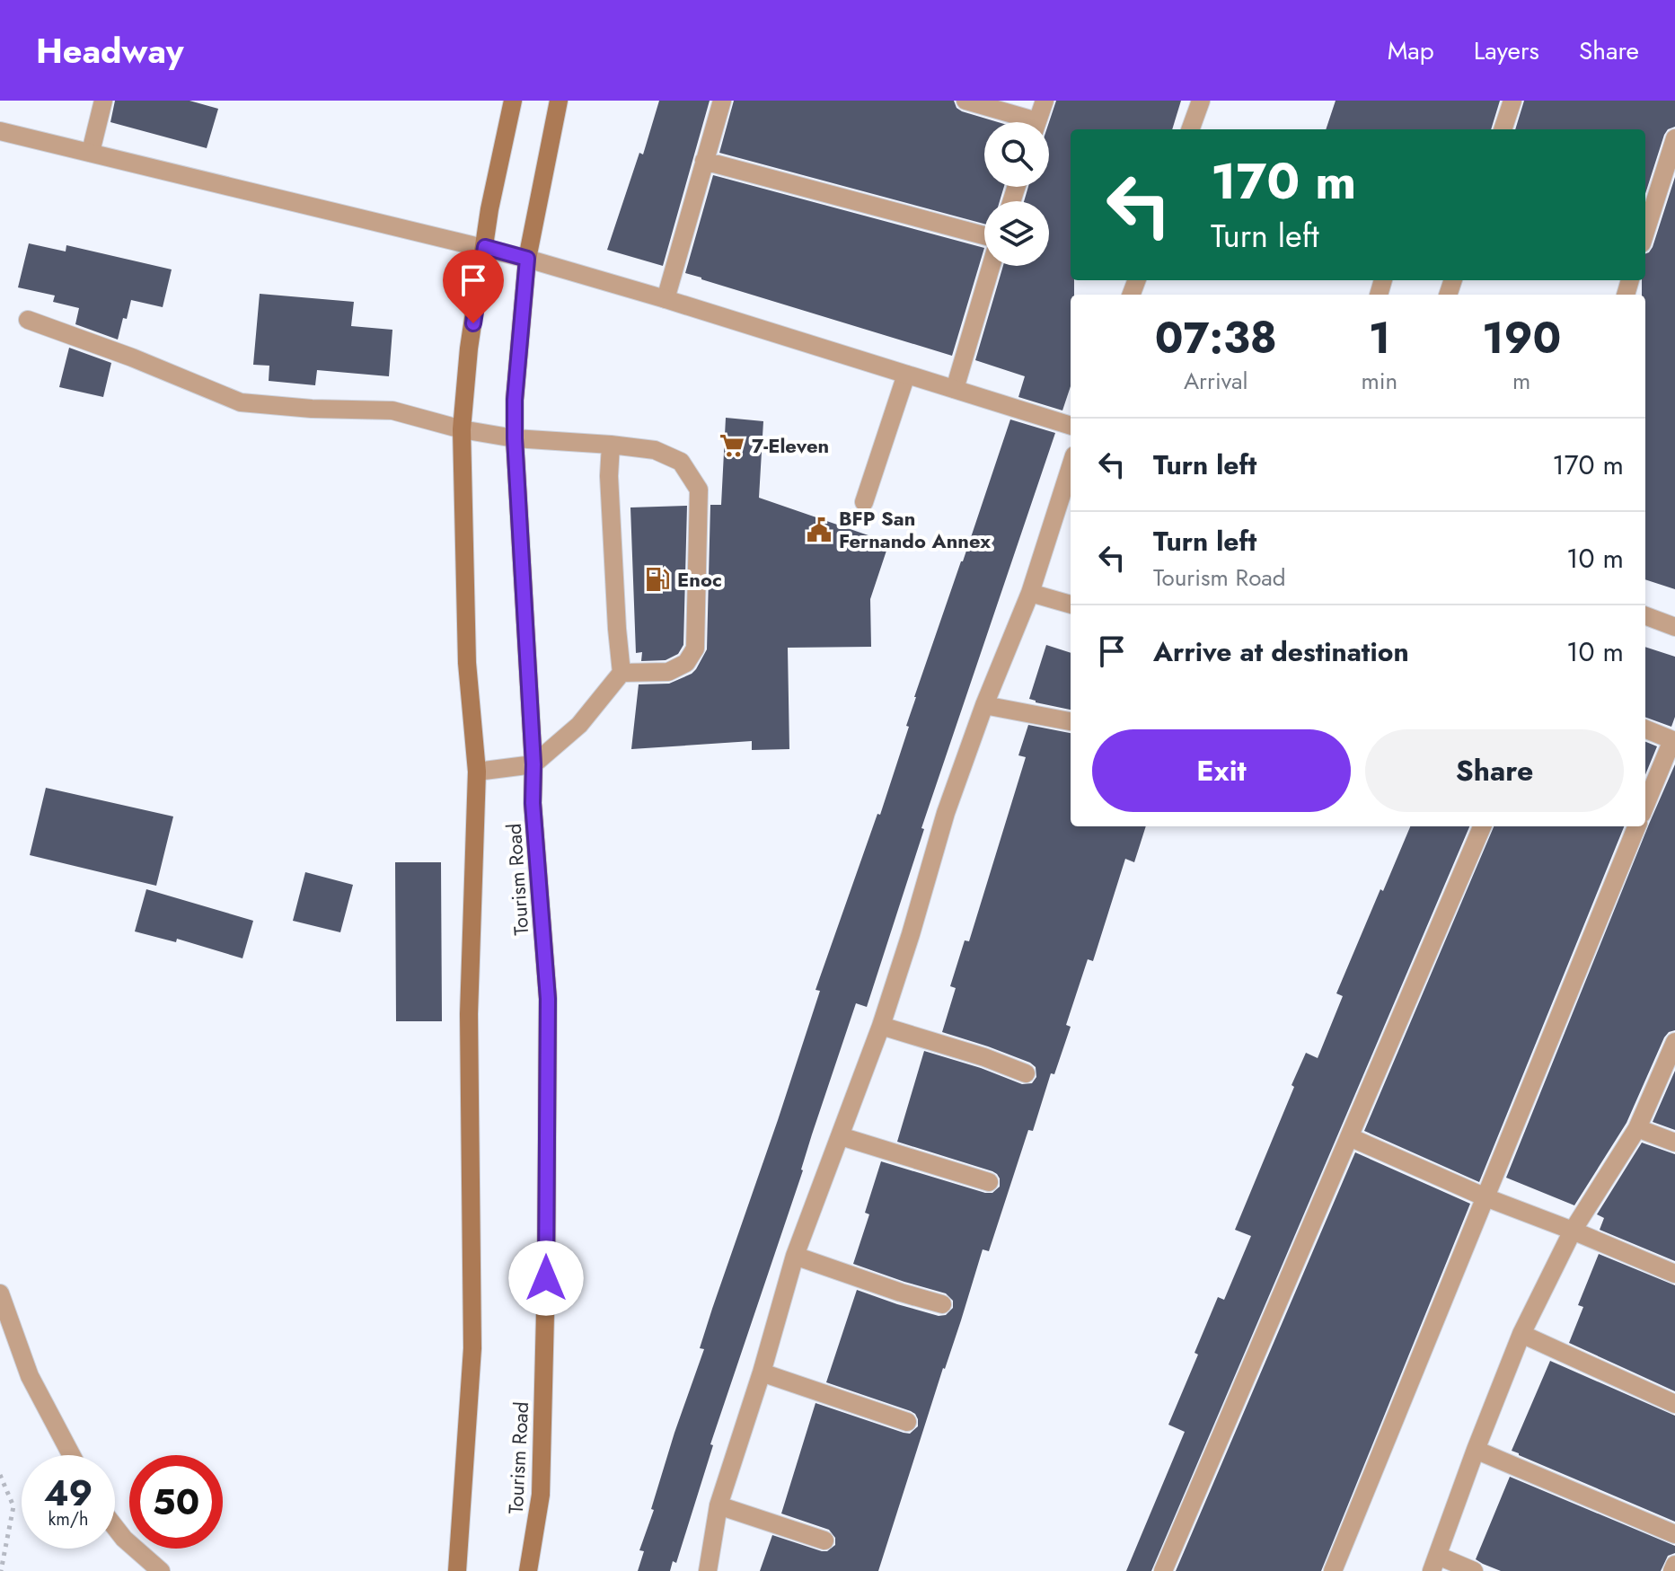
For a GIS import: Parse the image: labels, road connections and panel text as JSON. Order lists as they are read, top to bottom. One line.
{"streets":{"main road":["Tourism Road"]},"places":{"supermarket":["7-Eleven"],"public building":["BFP San Fernando Annex"],"fuel station":["Enoc"]},"page":{"header":"Headway","nav":["Map","Layers","Share"],"turn":["170 m","Turn left"],"eta":["07:38","Arrival","1","min","190","m"],"list":[{"name":"Turn left","value":"170 m"},{"name":"Turn left","note":"Tourism Road","value":"10 m"},{"name":"Arrive at destination","value":"10 m"}],"buttons":["Exit","Share"],"speed":"49 km/h","limit":"50"}}
